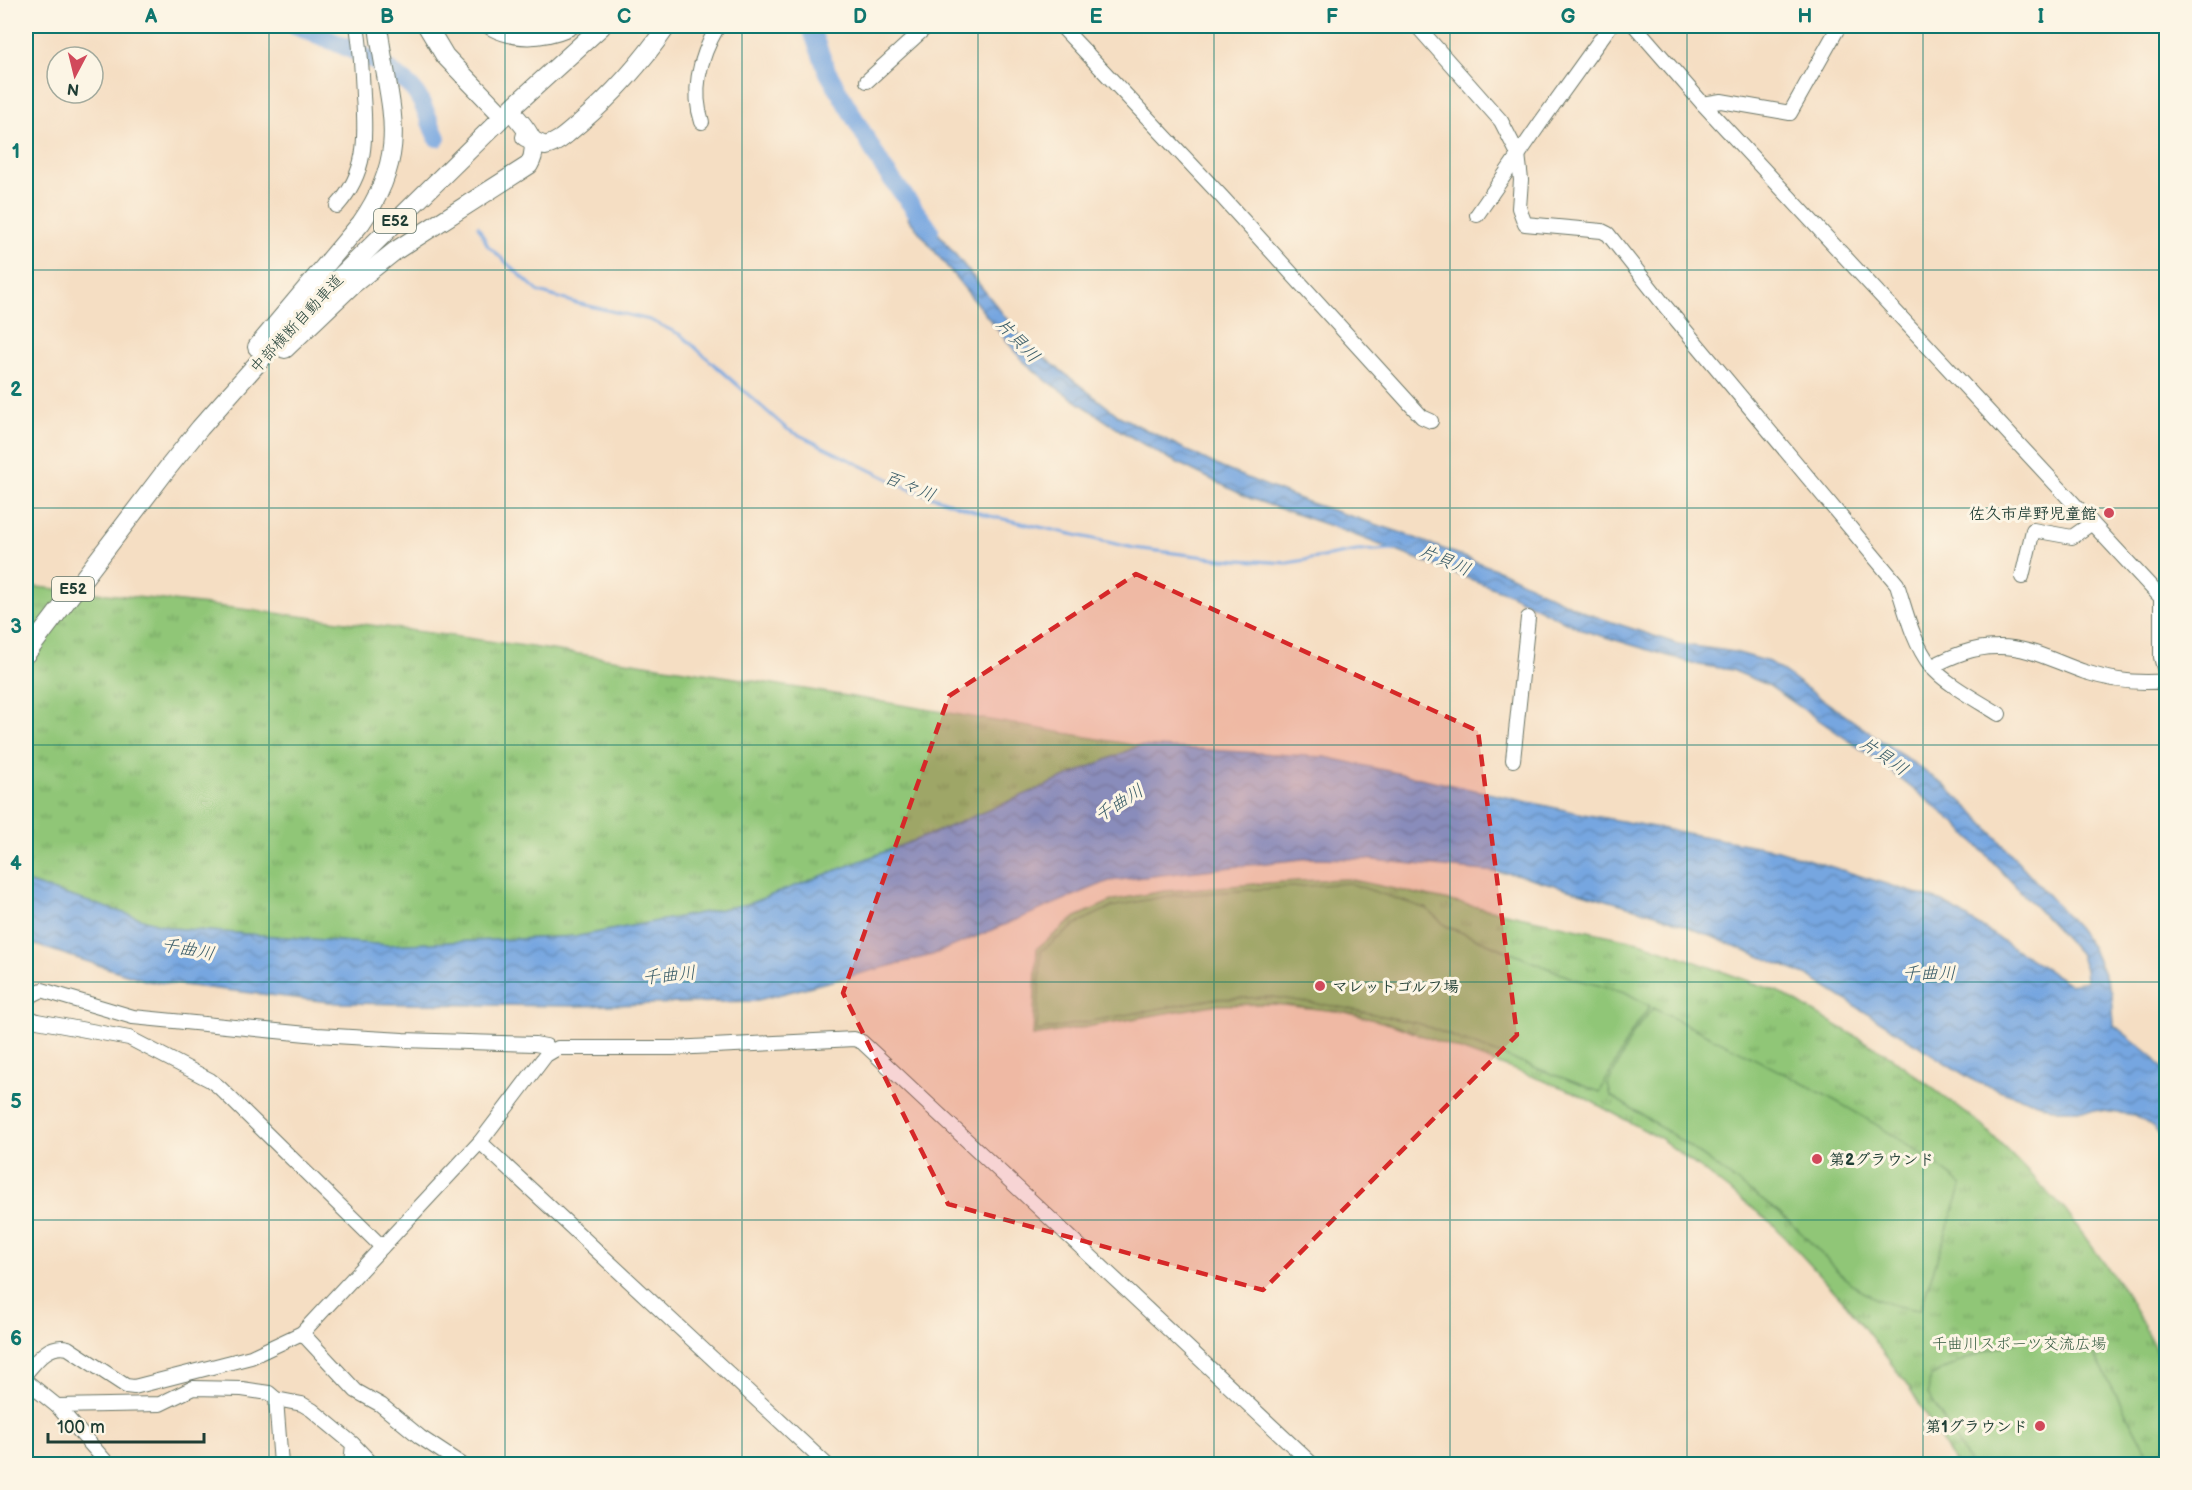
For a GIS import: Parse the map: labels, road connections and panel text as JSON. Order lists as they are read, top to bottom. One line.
{"streets":{"highway":["E52","中部横断自動車道"]},"water":["片貝川","百々川","千曲川"],"parks":["千曲川スポーツ交流広場"],"places":["佐久市岸野児童館","マレットゴルフ場","第2グラウンド","第1グラウンド"],"scale_bar":"100 m","north":"bottom","grid":{"columns":["A","B","C","D","E","F","G","H","I"],"rows":["1","2","3","4","5","6"]}}
